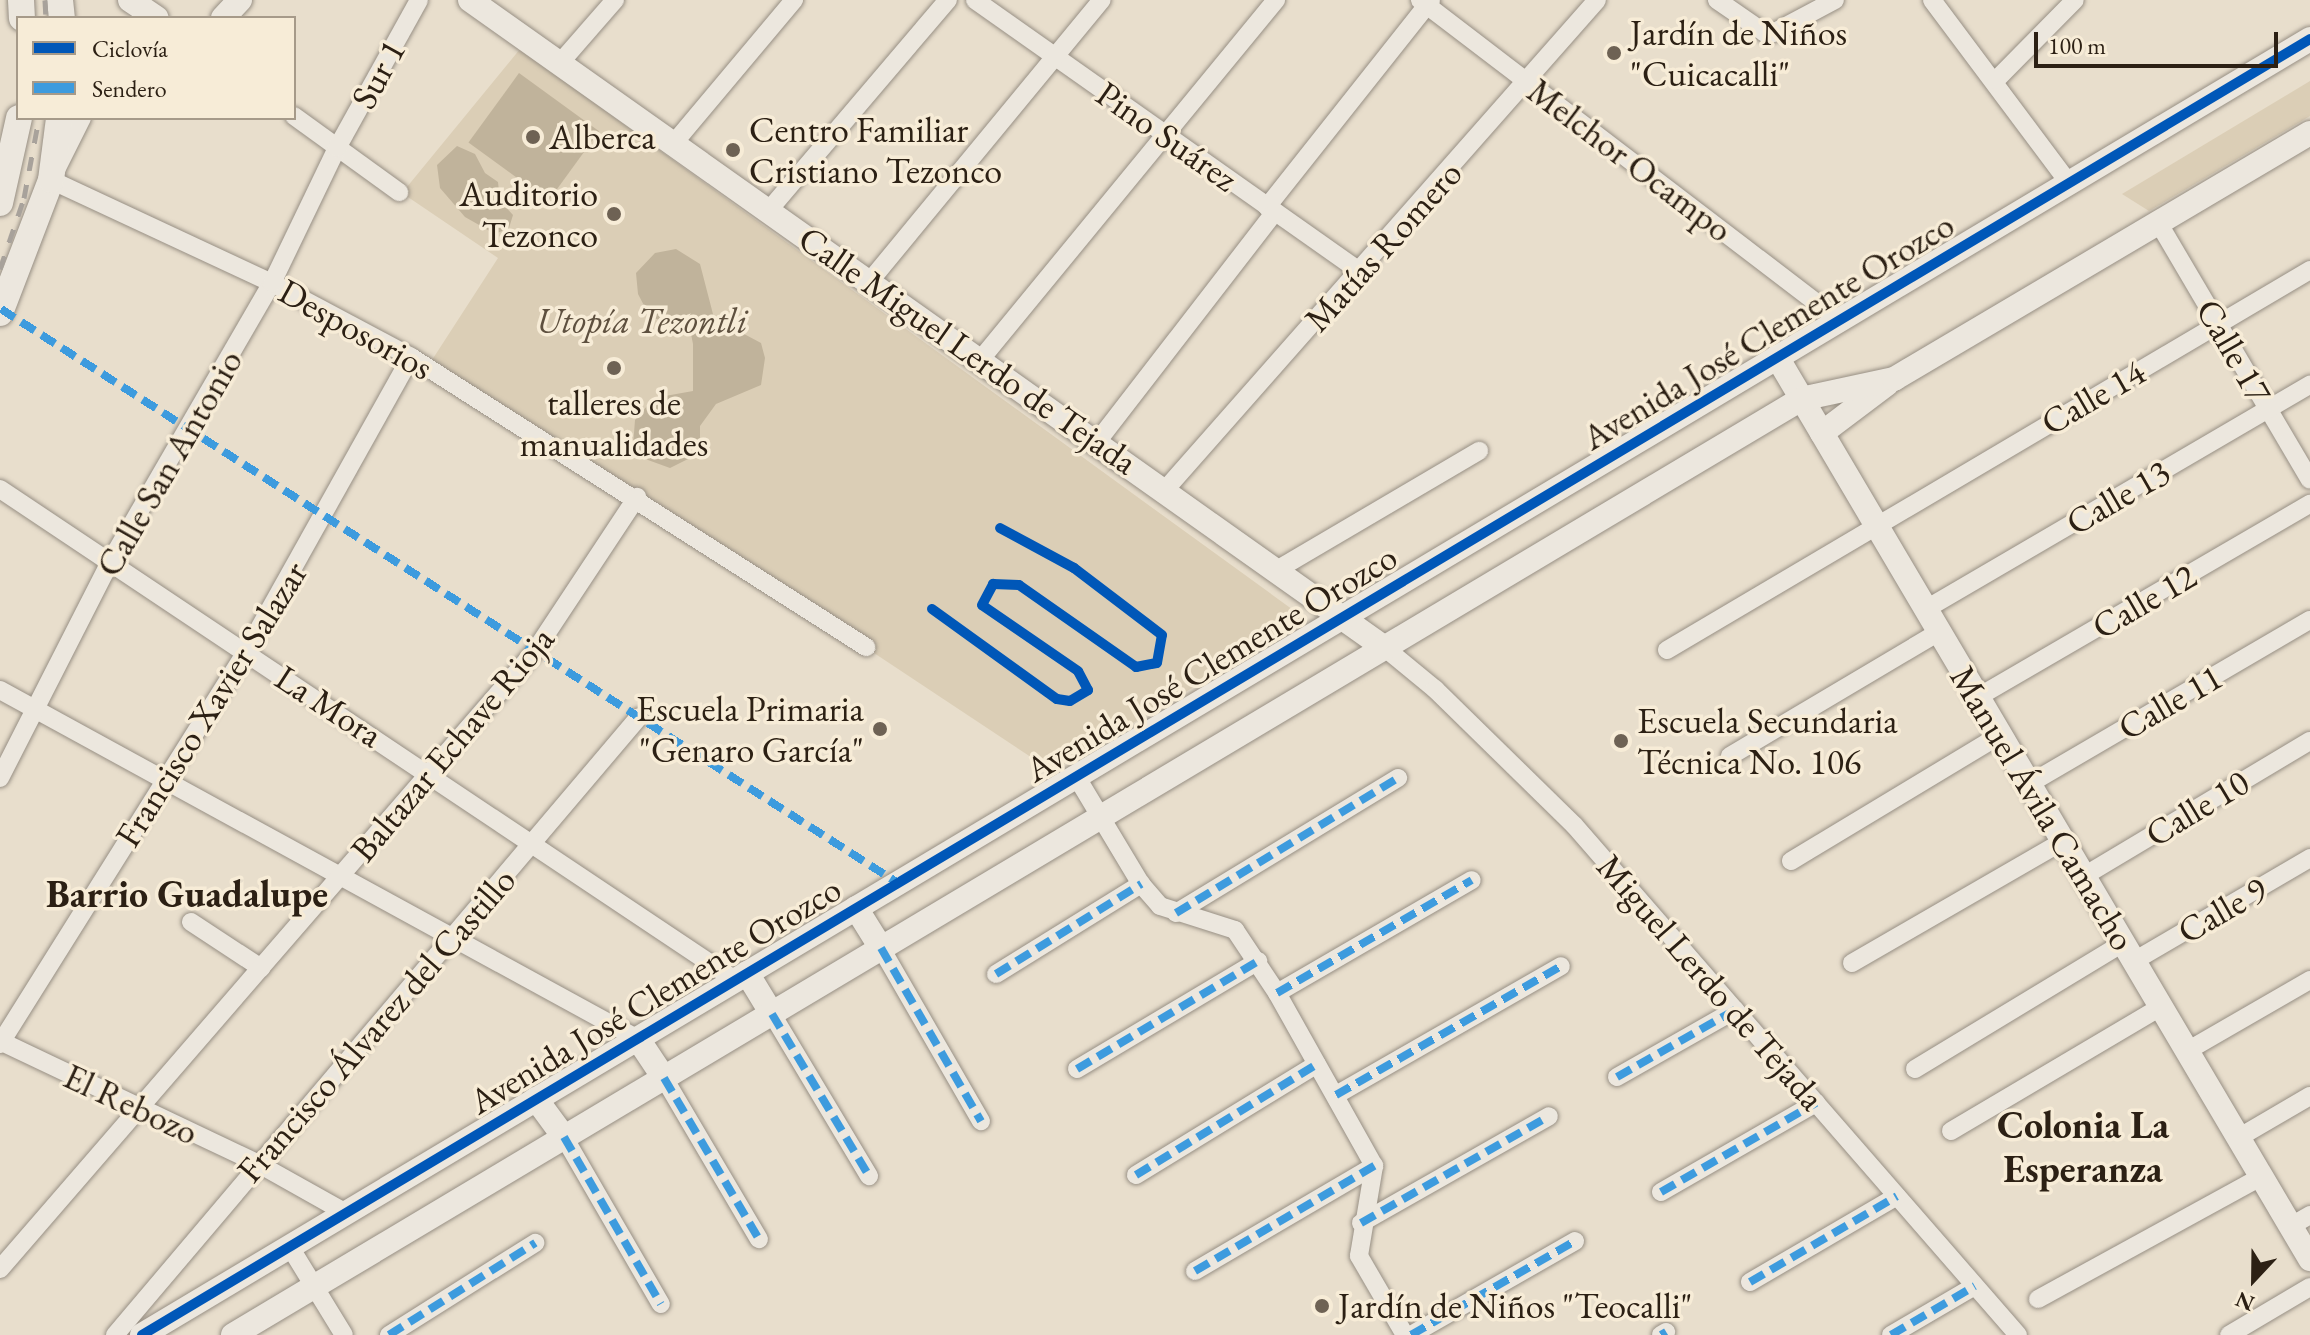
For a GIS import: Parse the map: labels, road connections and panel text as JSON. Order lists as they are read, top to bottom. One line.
{"streets":{"street":["Sur 1","Pino Suárez","Melchor Ocampo","Matías Romero","Desposorios","Avenida José Clemente Orozco","Calle Miguel Lerdo de Tejada","Calle 17","Calle 14","Calle San Antonio","Calle 13","Calle 12","Calle 11","Francisco Xavier Salazar","La Mora","Baltazar Echave Rioja","Manuel Ávila Camacho","Calle 10","Calle 9","Miguel Lerdo de Tejada","Francisco Álvarez del Castillo","El Rebozo"]},"crossings":[["Sur 1","Calle San Antonio"],["Pino Suárez","Matías Romero"],["Melchor Ocampo","Matías Romero"],["Melchor Ocampo","Avenida José Clemente Orozco"],["Matías Romero","Calle Miguel Lerdo de Tejada"],["Desposorios","Calle San Antonio"],["Desposorios","Francisco Xavier Salazar"],["Desposorios","Baltazar Echave Rioja"],["Avenida José Clemente Orozco","Calle Miguel Lerdo de Tejada"],["Avenida José Clemente Orozco","La Mora"],["Avenida José Clemente Orozco","Manuel Ávila Camacho"],["Avenida José Clemente Orozco","Miguel Lerdo de Tejada"],["Avenida José Clemente Orozco","El Rebozo"],["Calle Miguel Lerdo de Tejada","Miguel Lerdo de Tejada"],["Calle 17","Calle 14"],["Calle 17","Calle 13"],["Calle 14","Manuel Ávila Camacho"],["Calle San Antonio","La Mora"],["Calle 13","Manuel Ávila Camacho"],["Calle 12","Manuel Ávila Camacho"],["Calle 11","Manuel Ávila Camacho"],["Francisco Xavier Salazar","La Mora"],["Francisco Xavier Salazar","El Rebozo"],["La Mora","Baltazar Echave Rioja"],["La Mora","Francisco Álvarez del Castillo"],["Baltazar Echave Rioja","El Rebozo"],["Manuel Ávila Camacho","Calle 10"],["Manuel Ávila Camacho","Calle 9"],["Francisco Álvarez del Castillo","El Rebozo"]],"districts":["Barrio Guadalupe","Colonia La Esperanza"],"parks":["Utopía Tezontli"],"places":["Jardín de Niños \"Cuicacalli\"","Alberca","Centro Familiar Cristiano Tezonco","Auditorio Tezonco","talleres de manualidades","Escuela Primaria \"Genaro García\"","Escuela Secundaria Técnica No. 106","Jardín de Niños \"Teocalli\""],"legend":["Ciclovía","Sendero"],"scale_bar":"100 m","north":"bottom"}
